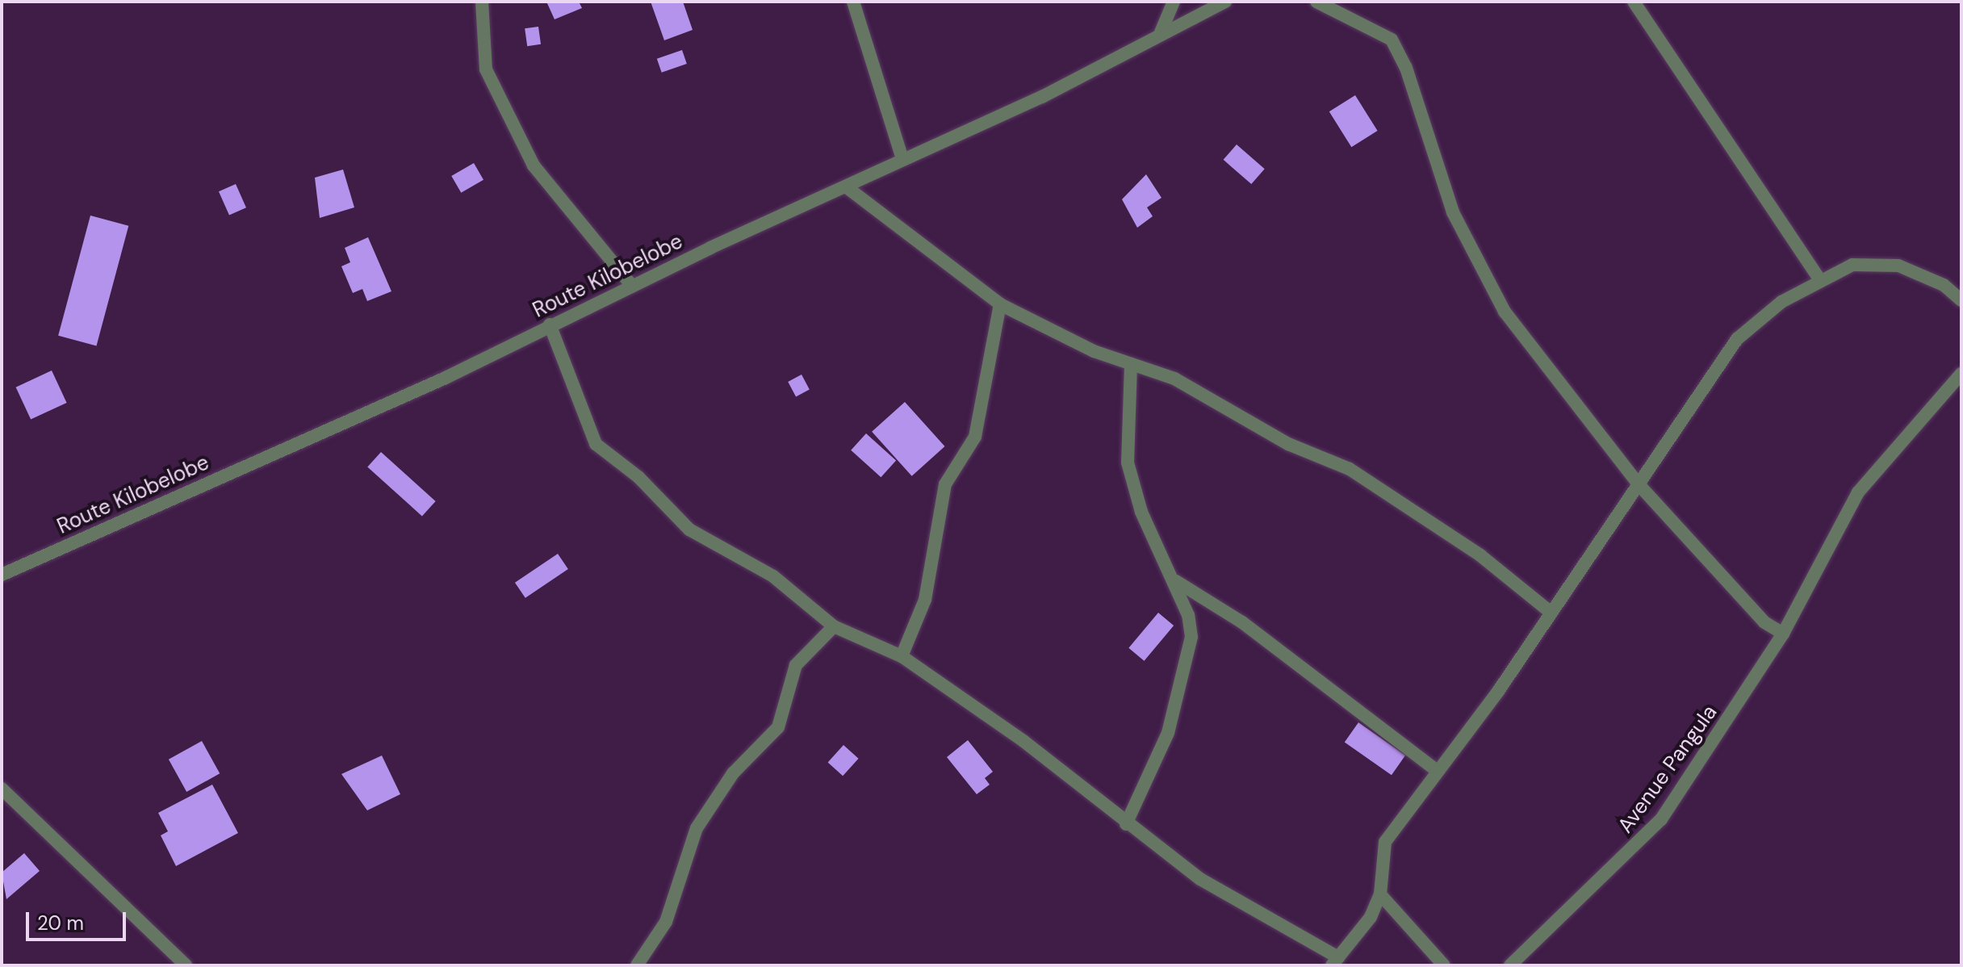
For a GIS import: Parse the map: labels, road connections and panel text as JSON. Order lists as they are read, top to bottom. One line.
{"streets":{"street":["Route Kilobelobe","Avenue Pangula"]},"scale_bar":"20 m"}
